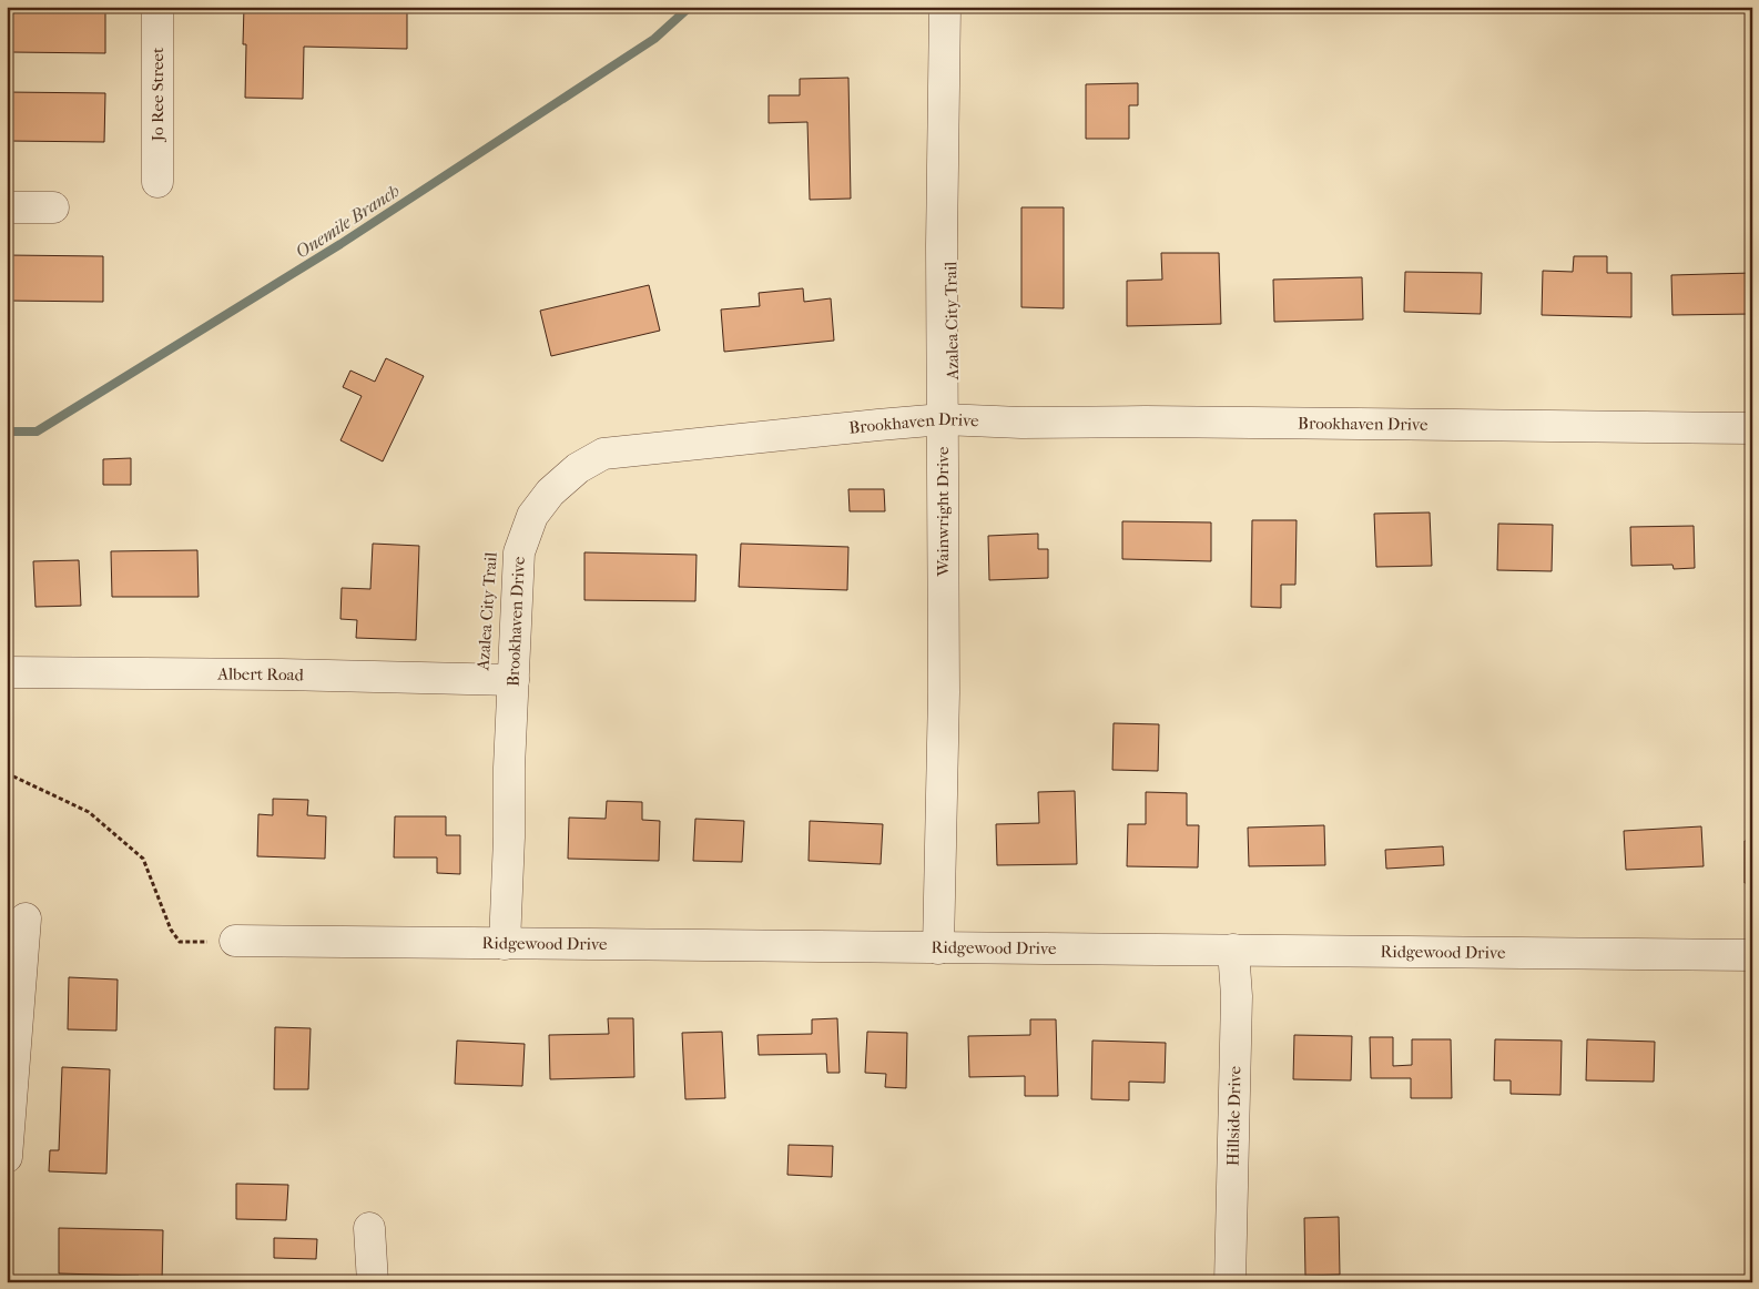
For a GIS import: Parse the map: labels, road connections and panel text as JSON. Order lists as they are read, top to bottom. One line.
{"streets":{"street":["Jo Ree Street","Brookhaven Drive","Wainwright Drive","Albert Road","Ridgewood Drive","Hillside Drive"]},"crossings":[["Brookhaven Drive","Wainwright Drive"],["Brookhaven Drive","Albert Road"],["Brookhaven Drive","Ridgewood Drive"],["Wainwright Drive","Ridgewood Drive"],["Ridgewood Drive","Hillside Drive"]],"water":["Onemile Branch"]}
